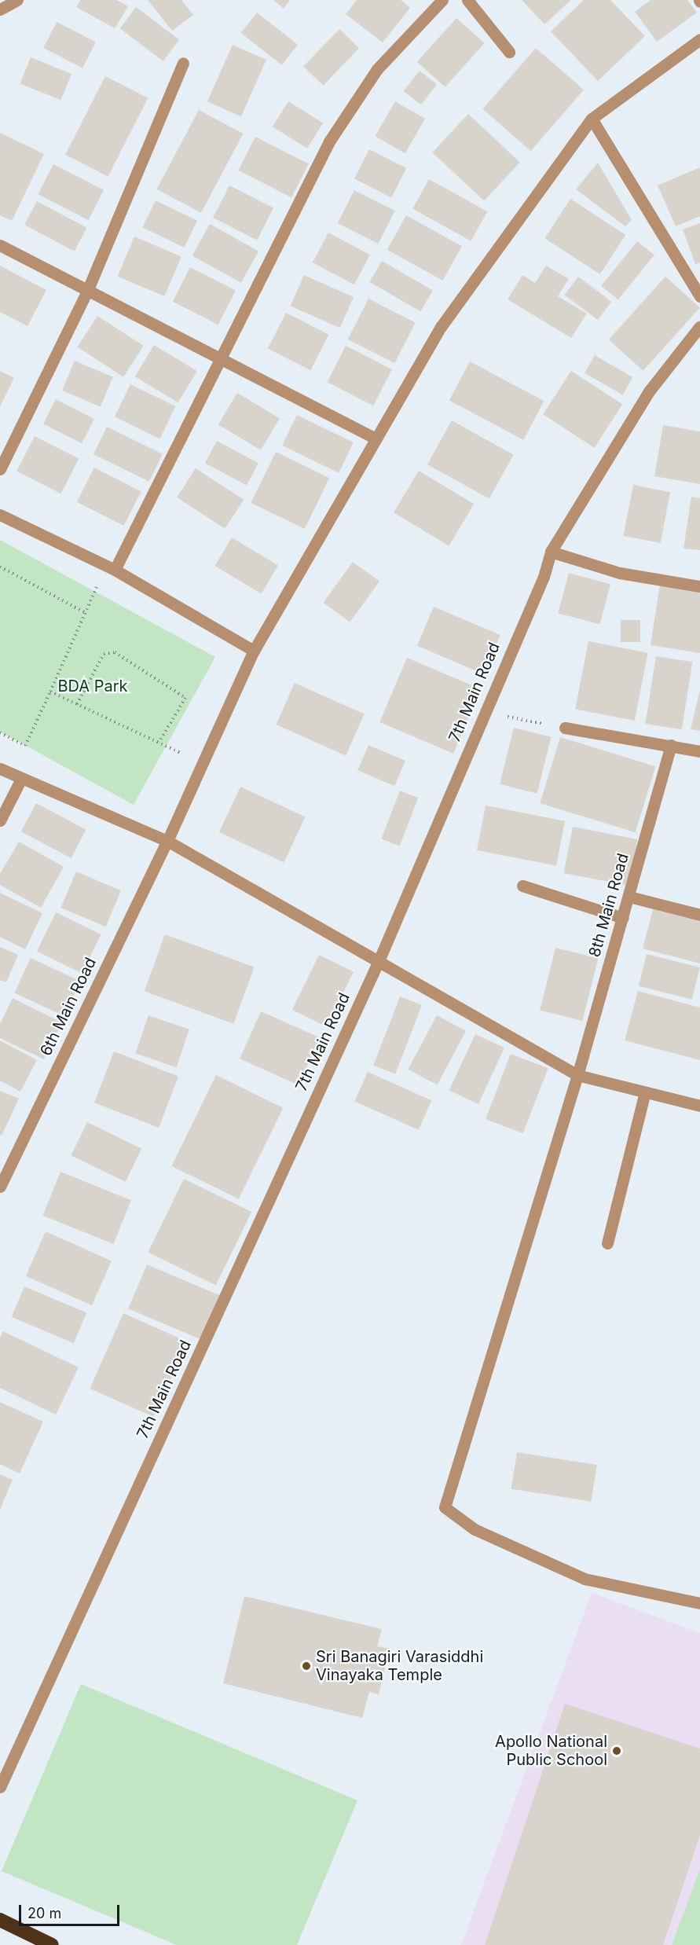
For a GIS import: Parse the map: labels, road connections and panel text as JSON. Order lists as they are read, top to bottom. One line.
{"streets":{"street":["7th Main Road","8th Main Road","6th Main Road"]},"parks":["BDA Park"],"places":["Sri Banagiri Varasiddhi Vinayaka Temple","Apollo National Public School"],"scale_bar":"20 m"}
